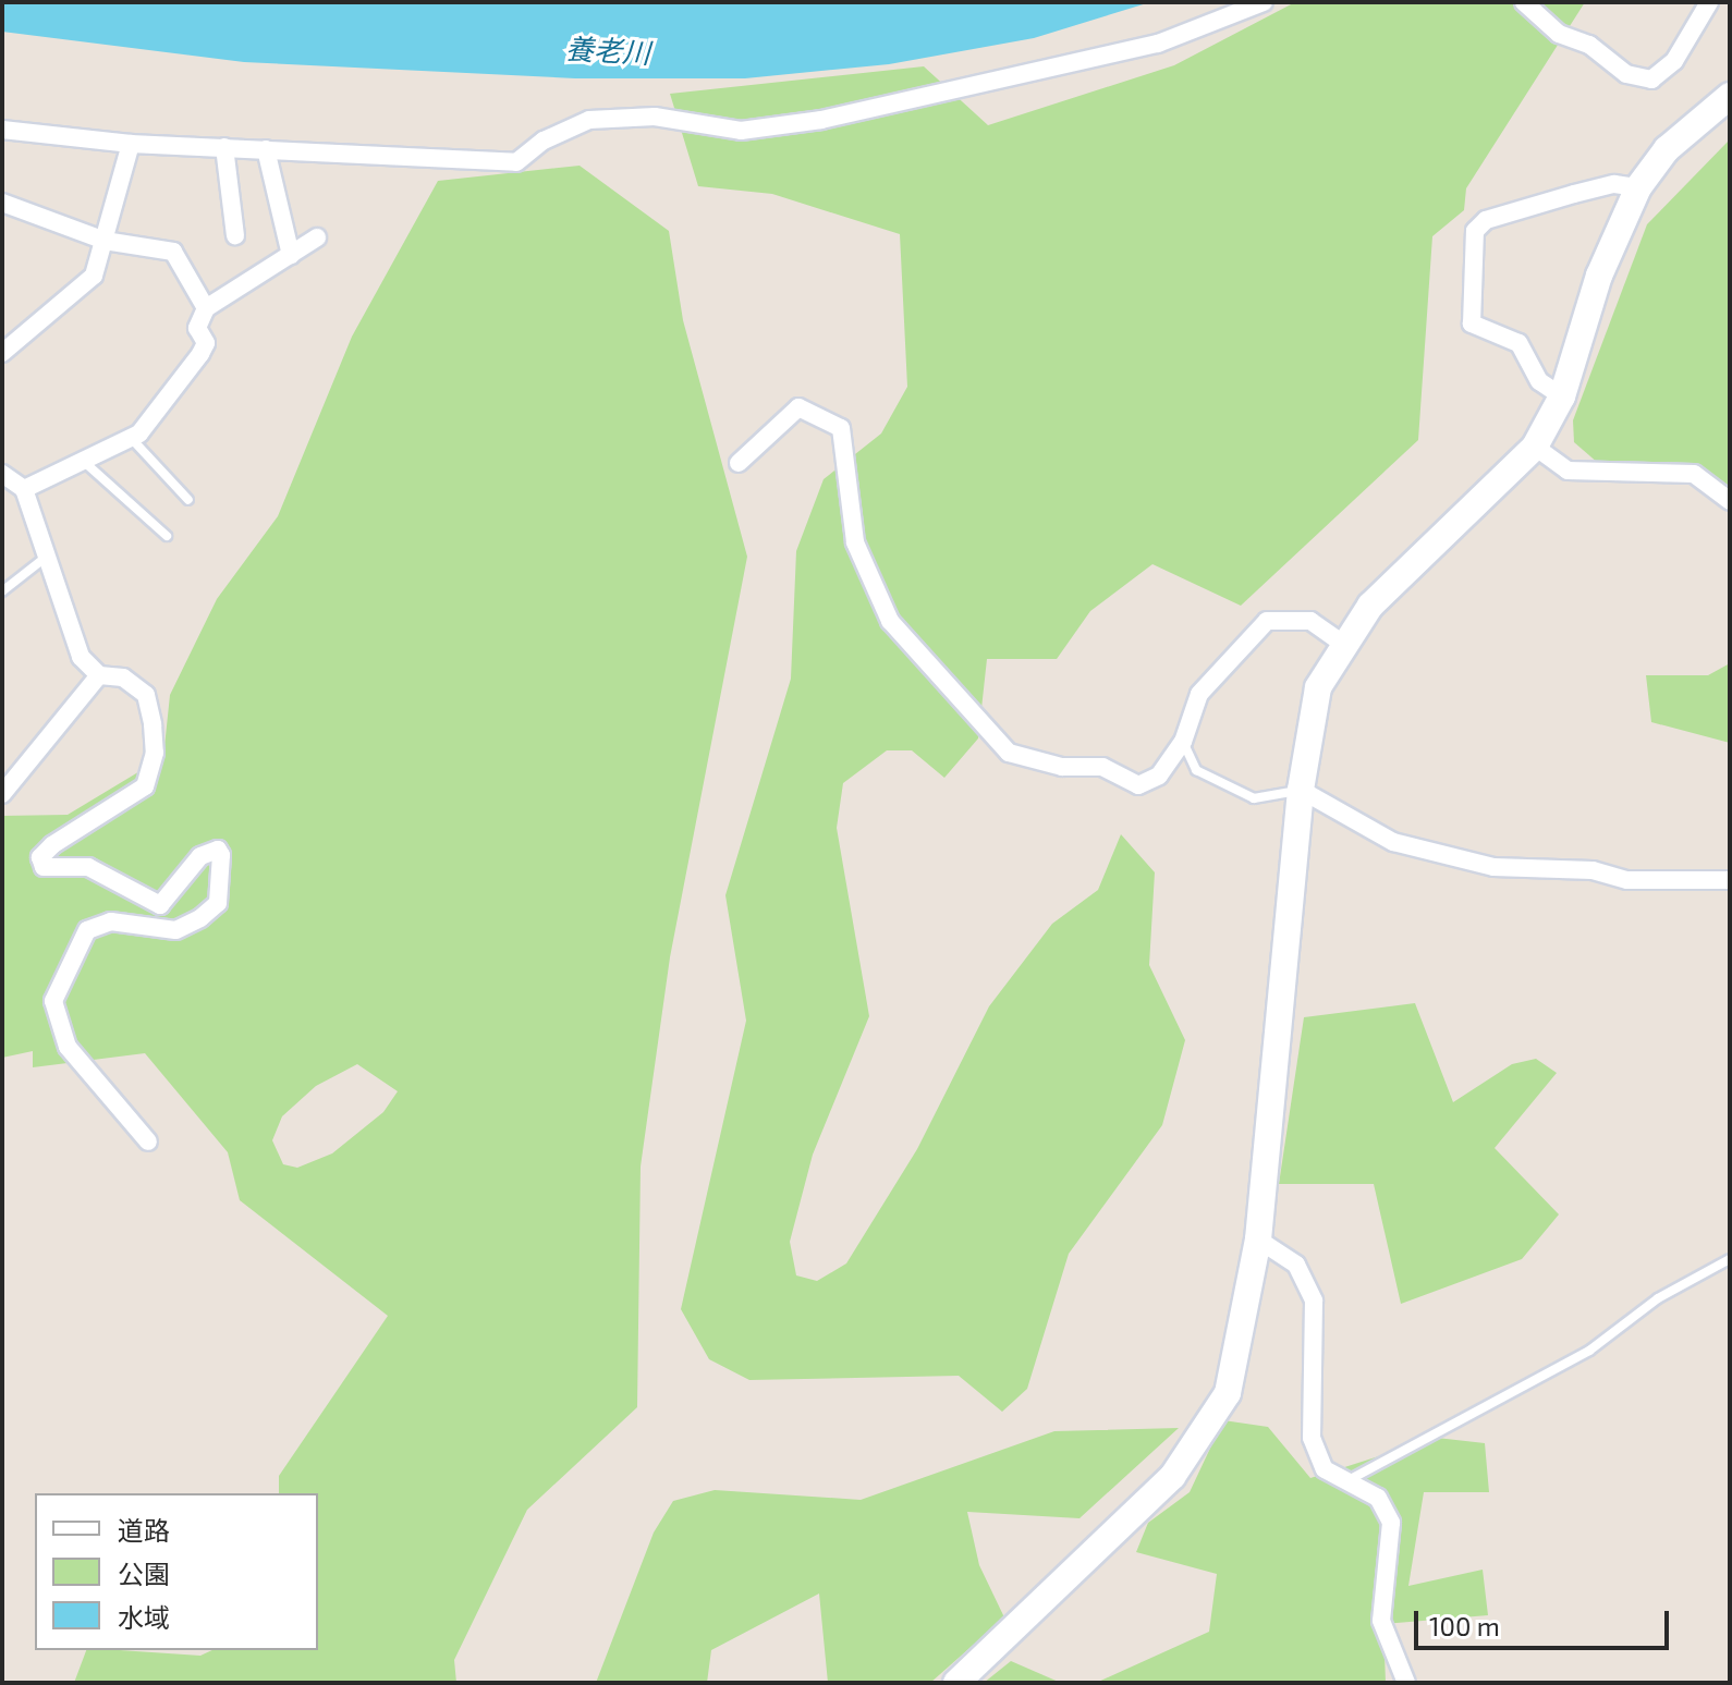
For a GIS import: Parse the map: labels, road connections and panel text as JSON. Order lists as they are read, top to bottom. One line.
{"water":["養老川"],"legend":["道路","公園","水域"],"scale_bar":"100 m"}
